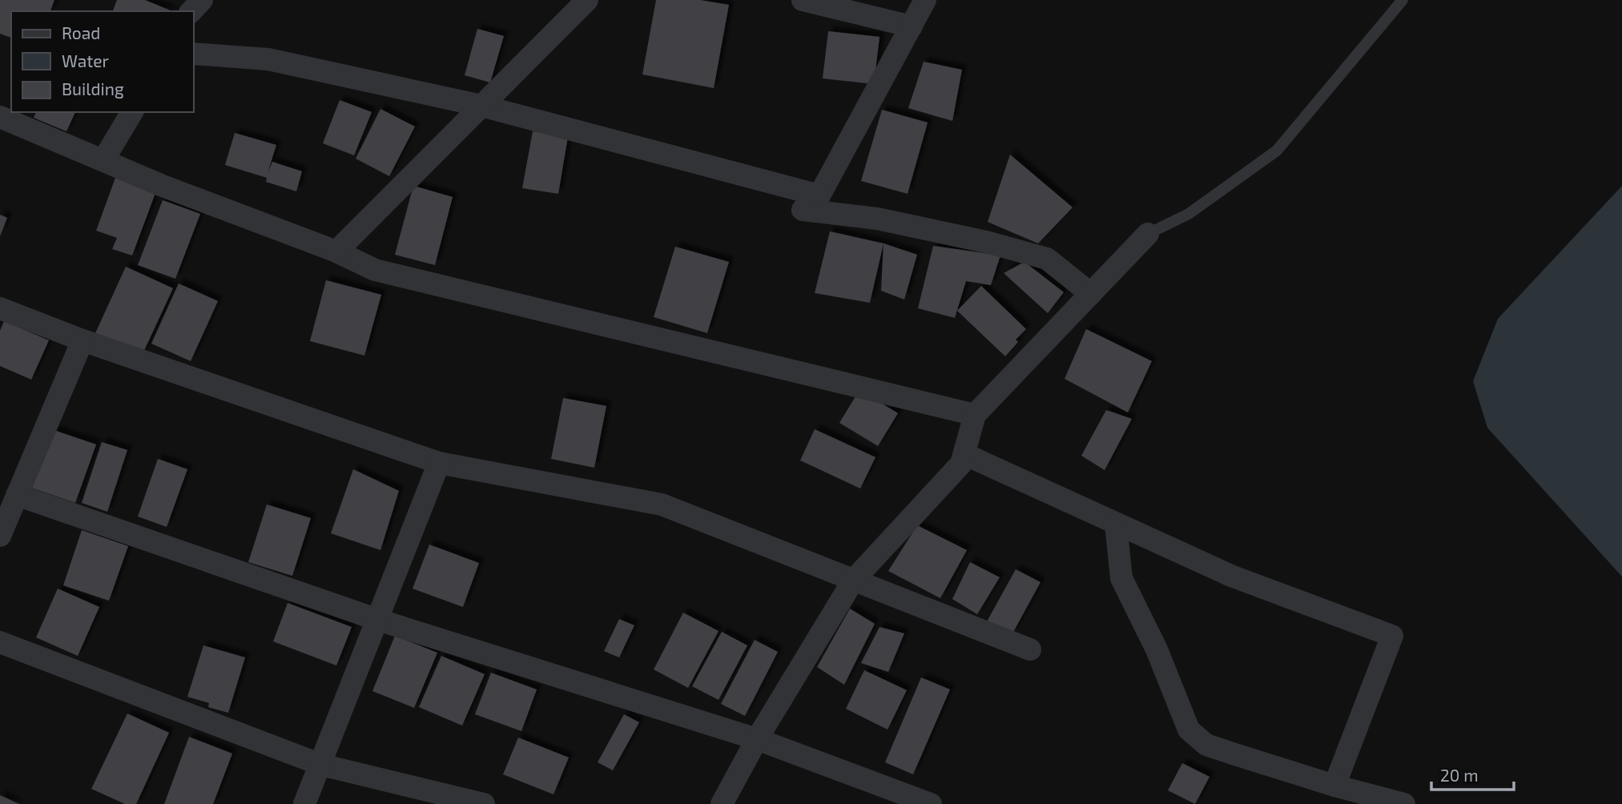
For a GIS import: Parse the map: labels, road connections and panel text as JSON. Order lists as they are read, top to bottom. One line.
{"legend":["Road","Water","Building"],"scale_bar":"20 m"}
